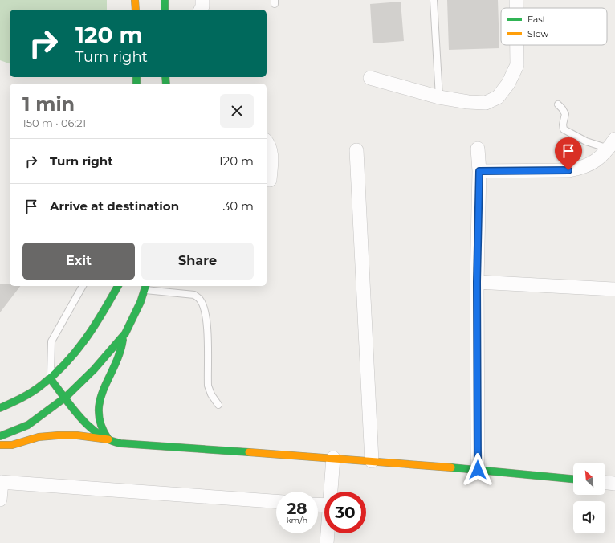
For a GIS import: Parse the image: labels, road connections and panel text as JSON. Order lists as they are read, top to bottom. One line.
{"legend":["Fast","Slow"],"north":"top left","page":{"turn":["120 m","Turn right"],"heading":["1 min","150 m · 06:21"],"list":[{"name":"Turn right","value":"120 m"},{"name":"Arrive at destination","value":"30 m"}],"buttons":["Exit","Share"],"speed":"28 km/h","limit":"30"}}
